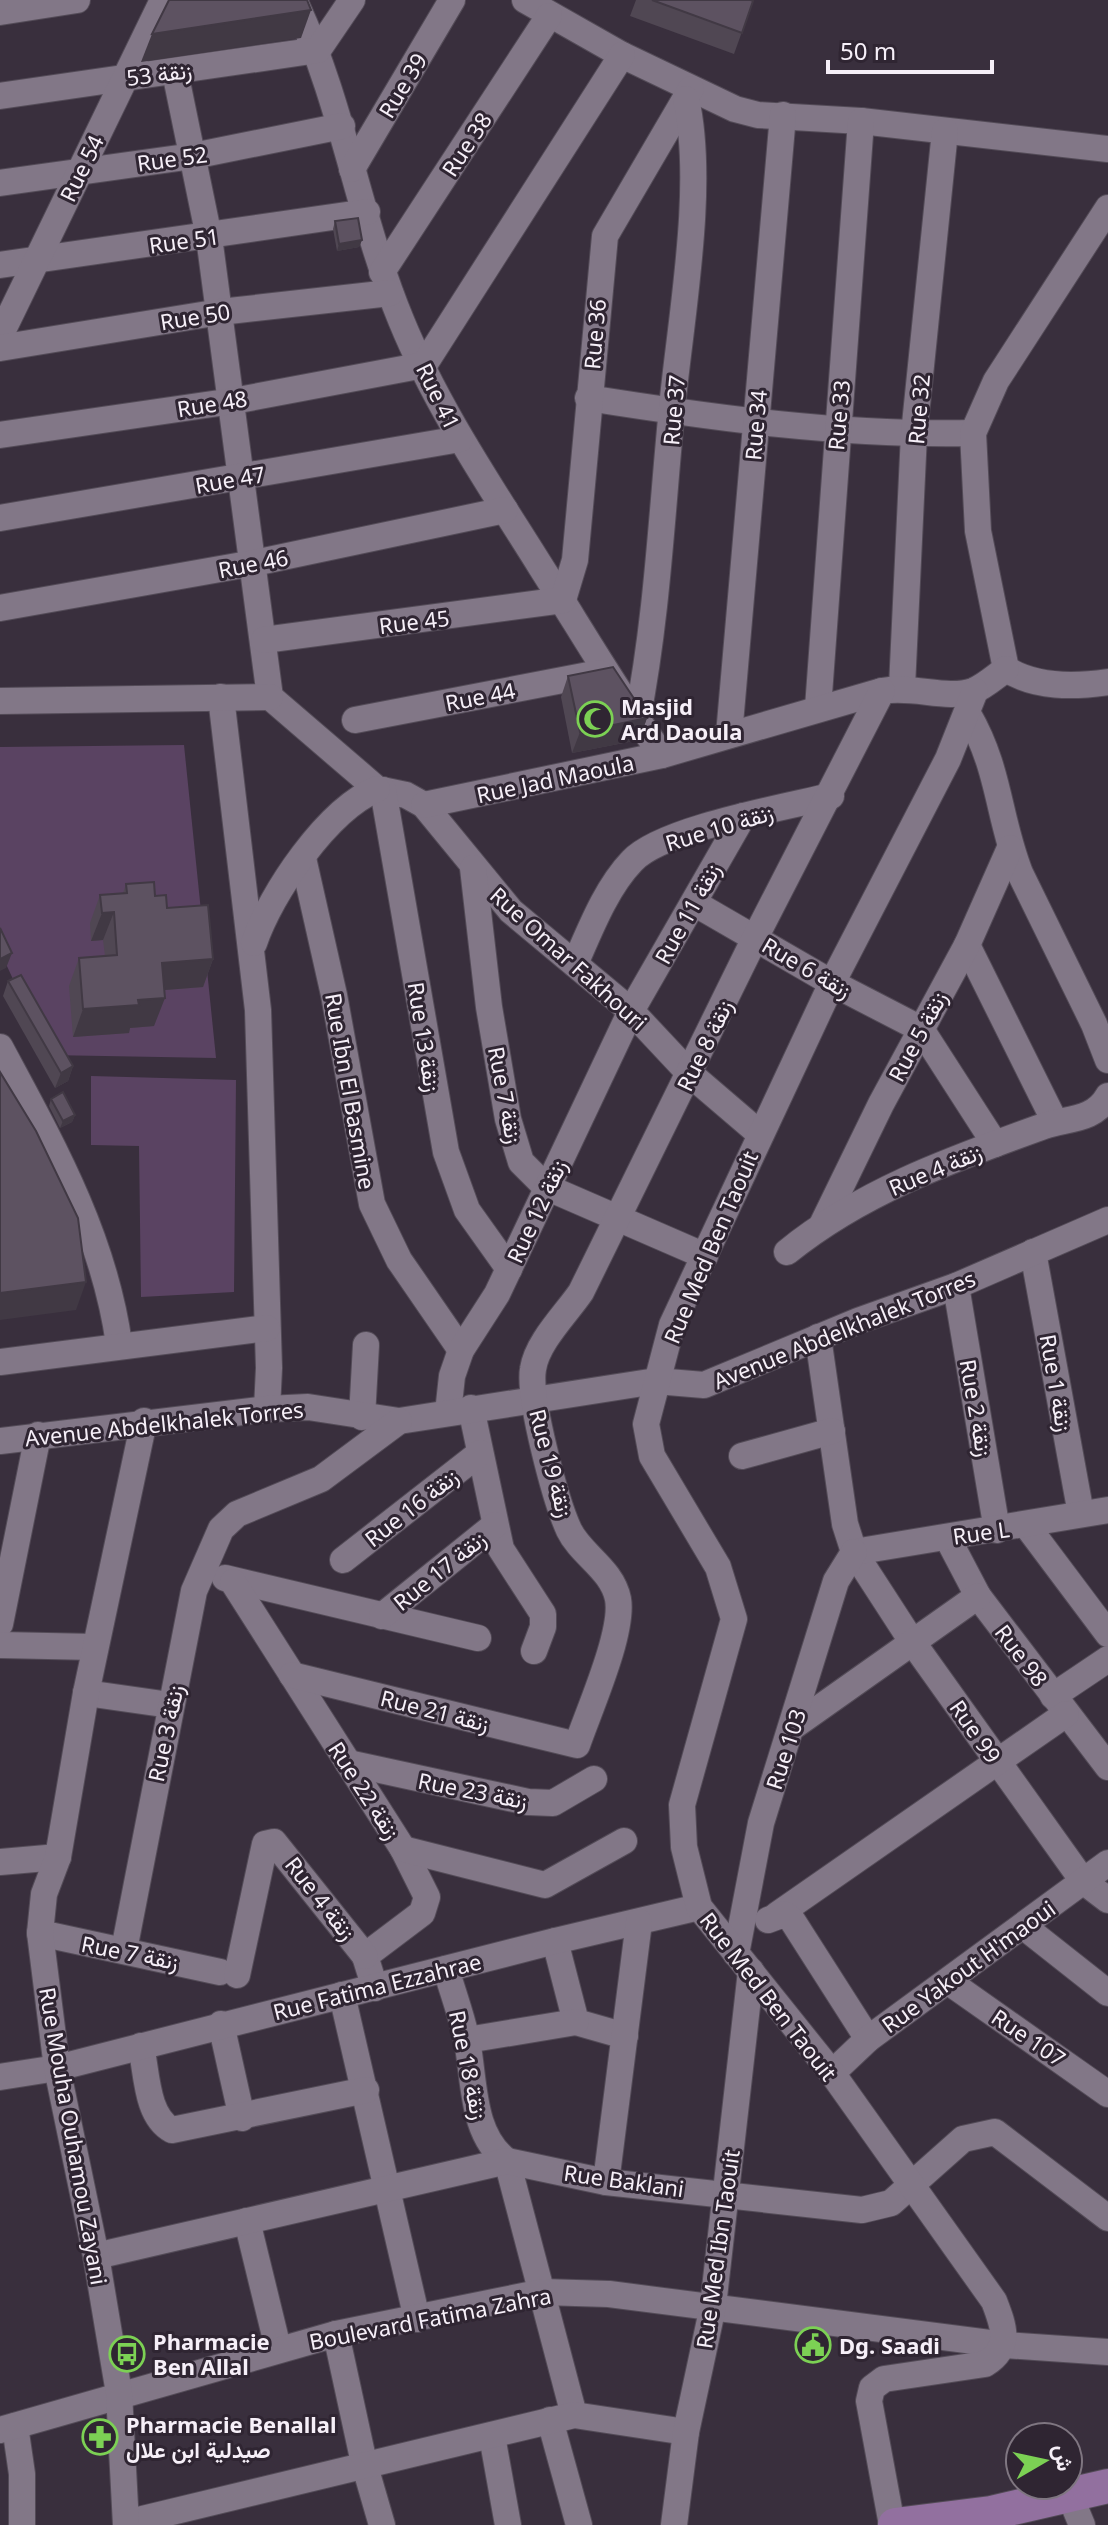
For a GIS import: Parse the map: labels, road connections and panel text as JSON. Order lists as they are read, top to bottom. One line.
{"streets":{"street":["زنقة 53","Rue 39","Rue 38","Rue 52","Rue 54","Rue 51","Rue 50","Rue 36","Rue 41","Rue 48","Rue 32","Rue 37","Rue 33","Rue 34","Rue 47","Rue 46","Rue 45","Rue 44","Rue Jad Maoula","Rue 10 زنقة","Rue 11 زنقة","Rue Omar Fakhouri","Rue 6 زنقة","Rue 5 زنقة","Rue 13 زنقة","Rue 8 زنقة","Rue Ibn El Basmine","Rue 7 زنقة","Rue 4 زنقة","Rue 12 زنقة","Rue Med Ben Taouit","Avenue Abdelkhalek Torres","Rue 1 زنقة","Rue 2 زنقة","Rue 19 زنقة","Rue 16 زنقة","Rue L","Rue 17 زنقة","Rue 98","Rue 21 زنقة","Rue 99","Rue 3 زنقة","Rue 103","Rue 22 زنقة","Rue 23 زنقة","Rue Yakout H'maoui","Rue Fatima Ezzahrae","Rue 107","Rue 18 زنقة","Rue Mouha Ouhamou Zayani","Rue Baklani","Rue Med Ibn Taouit","Boulevard Fatima Zahra"]},"crossings":[["زنقة 53","Rue 54"],["زنقة 53","Rue 41"],["Rue 39","Rue 41"],["Rue 38","Rue 50"],["Rue 38","Rue 41"],["Rue 52","Rue 54"],["Rue 52","Rue 41"],["Rue 54","Rue 51"],["Rue 51","Rue 41"],["Rue 50","Rue 41"],["Rue 36","Rue 41"],["Rue 36","Rue 37"],["Rue 36","Rue 45"],["Rue 41","Rue 48"],["Rue 41","Rue 37"],["Rue 41","Rue 47"],["Rue 41","Rue 46"],["Rue 41","Rue 45"],["Rue 41","Rue 44"],["Rue 41","Rue Jad Maoula"],["Rue 32","Rue Jad Maoula"],["Rue 32","Rue 8 زنقة"],["Rue 33","Rue Jad Maoula"],["Rue 34","Rue Jad Maoula"],["Rue Jad Maoula","Rue Omar Fakhouri"],["Rue Jad Maoula","Rue 8 زنقة"],["Rue Jad Maoula","Rue Med Ben Taouit"],["Rue 10 زنقة","Rue 11 زنقة"],["Rue 10 زنقة","Rue Omar Fakhouri"],["Rue 10 زنقة","Rue 8 زنقة"],["Rue 11 زنقة","Rue Omar Fakhouri"],["Rue 11 زنقة","Rue 6 زنقة"],["Rue 11 زنقة","Rue 12 زنقة"],["Rue Omar Fakhouri","Rue 8 زنقة"],["Rue Omar Fakhouri","Rue 7 زنقة"],["Rue Omar Fakhouri","Rue 12 زنقة"],["Rue Omar Fakhouri","Rue Med Ben Taouit"],["Rue 6 زنقة","Rue 5 زنقة"],["Rue 6 زنقة","Rue 8 زنقة"],["Rue 6 زنقة","Rue Med Ben Taouit"],["Rue 5 زنقة","Rue 4 زنقة"],["Rue 13 زنقة","Rue 12 زنقة"],["Rue 8 زنقة","Rue 7 زنقة"],["Rue 8 زنقة","Avenue Abdelkhalek Torres"],["Rue 8 زنقة","Rue 19 زنقة"],["Rue Ibn El Basmine","Rue 12 زنقة"],["Rue 7 زنقة","Rue 4 زنقة"],["Rue 7 زنقة","Rue 12 زنقة"],["Rue 7 زنقة","Rue Med Ben Taouit"],["Rue 7 زنقة","Rue 3 زنقة"],["Rue 7 زنقة","Rue Mouha Ouhamou Zayani"],["Rue 4 زنقة","Rue 22 زنقة"],["Rue 12 زنقة","Avenue Abdelkhalek Torres"],["Rue Med Ben Taouit","Avenue Abdelkhalek Torres"],["Rue Med Ben Taouit","Rue 103"],["Rue Med Ben Taouit","Rue Yakout H'maoui"],["Rue Med Ben Taouit","Rue Fatima Ezzahrae"],["Rue Med Ben Taouit","Rue Baklani"],["Rue Med Ben Taouit","Rue Med Ibn Taouit"],["Rue Med Ben Taouit","Boulevard Fatima Zahra"],["Avenue Abdelkhalek Torres","Rue 1 زنقة"],["Avenue Abdelkhalek Torres","Rue 2 زنقة"],["Avenue Abdelkhalek Torres","Rue 19 زنقة"],["Avenue Abdelkhalek Torres","Rue 99"],["Avenue Abdelkhalek Torres","Rue 3 زنقة"],["Avenue Abdelkhalek Torres","Rue Mouha Ouhamou Zayani"],["Rue 1 زنقة","Rue L"],["Rue 2 زنقة","Rue L"],["Rue 19 زنقة","Rue 21 زنقة"],["Rue L","Rue 98"],["Rue L","Rue 99"],["Rue L","Rue 103"],["Rue 21 زنقة","Rue 22 زنقة"],["Rue 99","Rue 103"],["Rue 99","Rue Yakout H'maoui"],["Rue 103","Rue Med Ibn Taouit"],["Rue 22 زنقة","Rue 23 زنقة"],["Rue Yakout H'maoui","Rue 107"],["Rue Fatima Ezzahrae","Rue 18 زنقة"],["Rue Fatima Ezzahrae","Rue Mouha Ouhamou Zayani"],["Rue 18 زنقة","Rue Baklani"],["Rue 18 زنقة","Boulevard Fatima Zahra"],["Rue Mouha Ouhamou Zayani","Rue Baklani"],["Rue Mouha Ouhamou Zayani","Boulevard Fatima Zahra"],["Rue Baklani","Rue Med Ibn Taouit"],["Rue Med Ibn Taouit","Boulevard Fatima Zahra"]],"places":{"mosque":["Masjid Ard Daoula"],"public building":["Dg. Saadi"],"bus stop":["Pharmacie Ben Allal"],"pharmacy":["Pharmacie Benallal صيدلية ابن علال"]},"scale_bar":"50 m","north":"right"}
